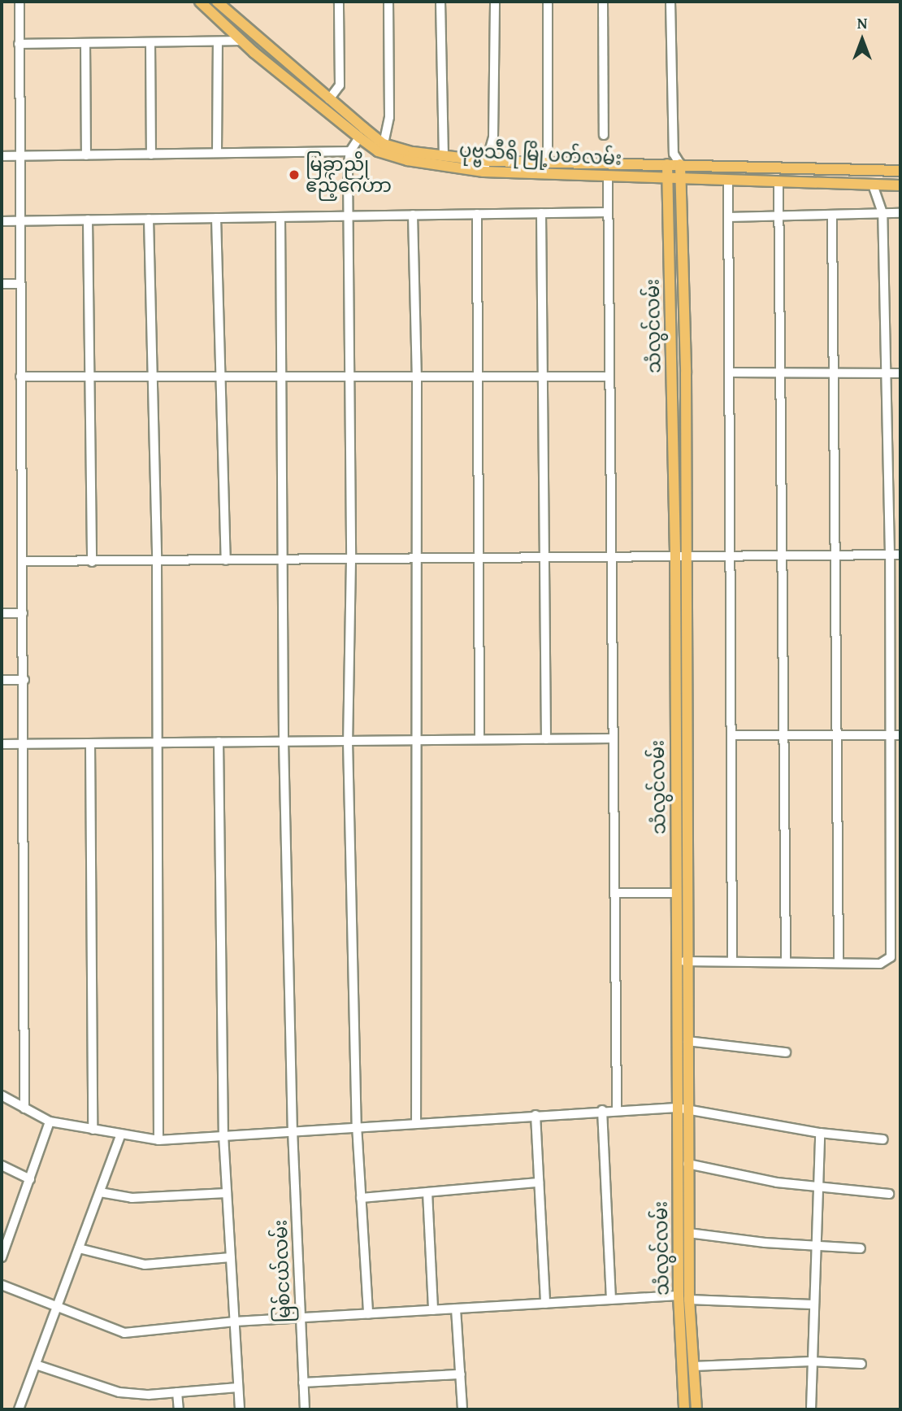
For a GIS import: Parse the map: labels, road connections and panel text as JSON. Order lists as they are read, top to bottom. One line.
{"streets":{"main road":["ပုဗ္ဗသီရိ မြို့ပတ်လမ်း","သံလွင်လမ်း"],"street":["မြစ်ငယ်လမ်း"]},"crossings":[["ပုဗ္ဗသီရိ မြို့ပတ်လမ်း","သံလွင်လမ်း"]],"places":["မြခွာညို ဧည့်ဂေဟာ"],"north":"top"}
